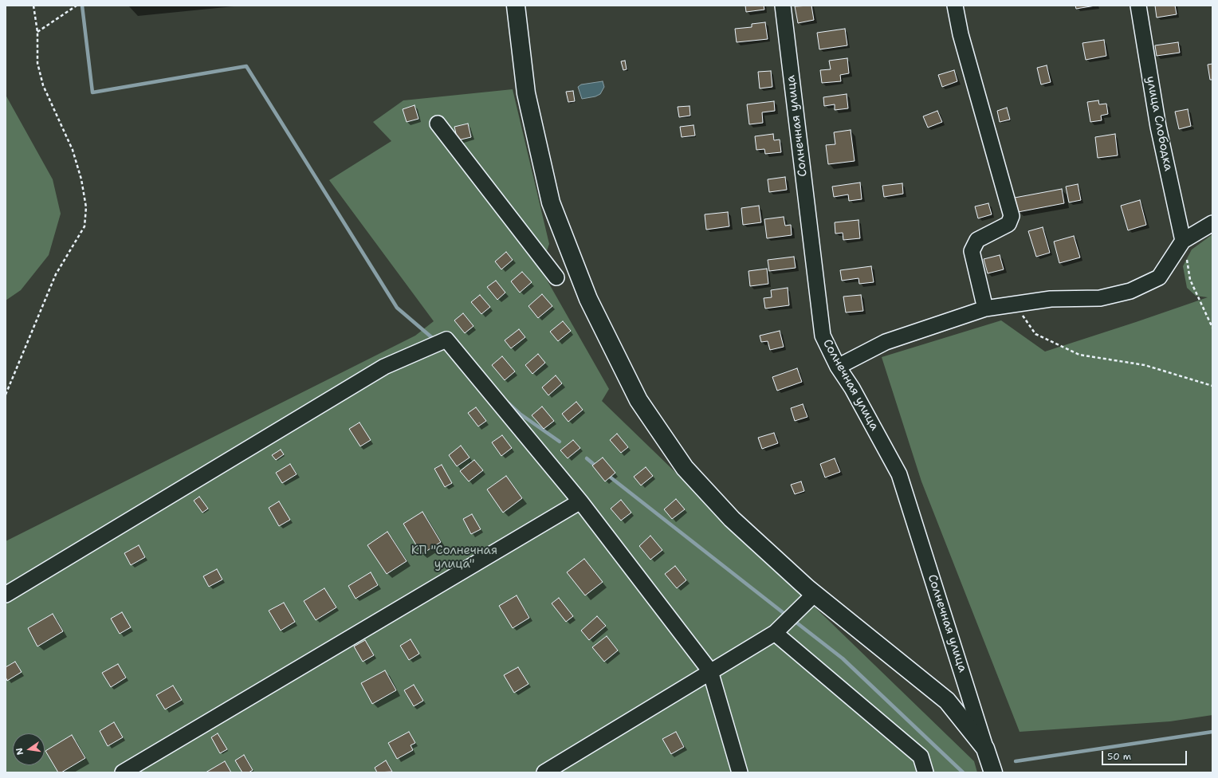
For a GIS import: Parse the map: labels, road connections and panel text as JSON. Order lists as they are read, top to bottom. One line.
{"streets":{"street":["улица Слободка","Солнечная улица"]},"parks":["КП \"Солнечная улица\""],"scale_bar":"50 m","north":"left"}
